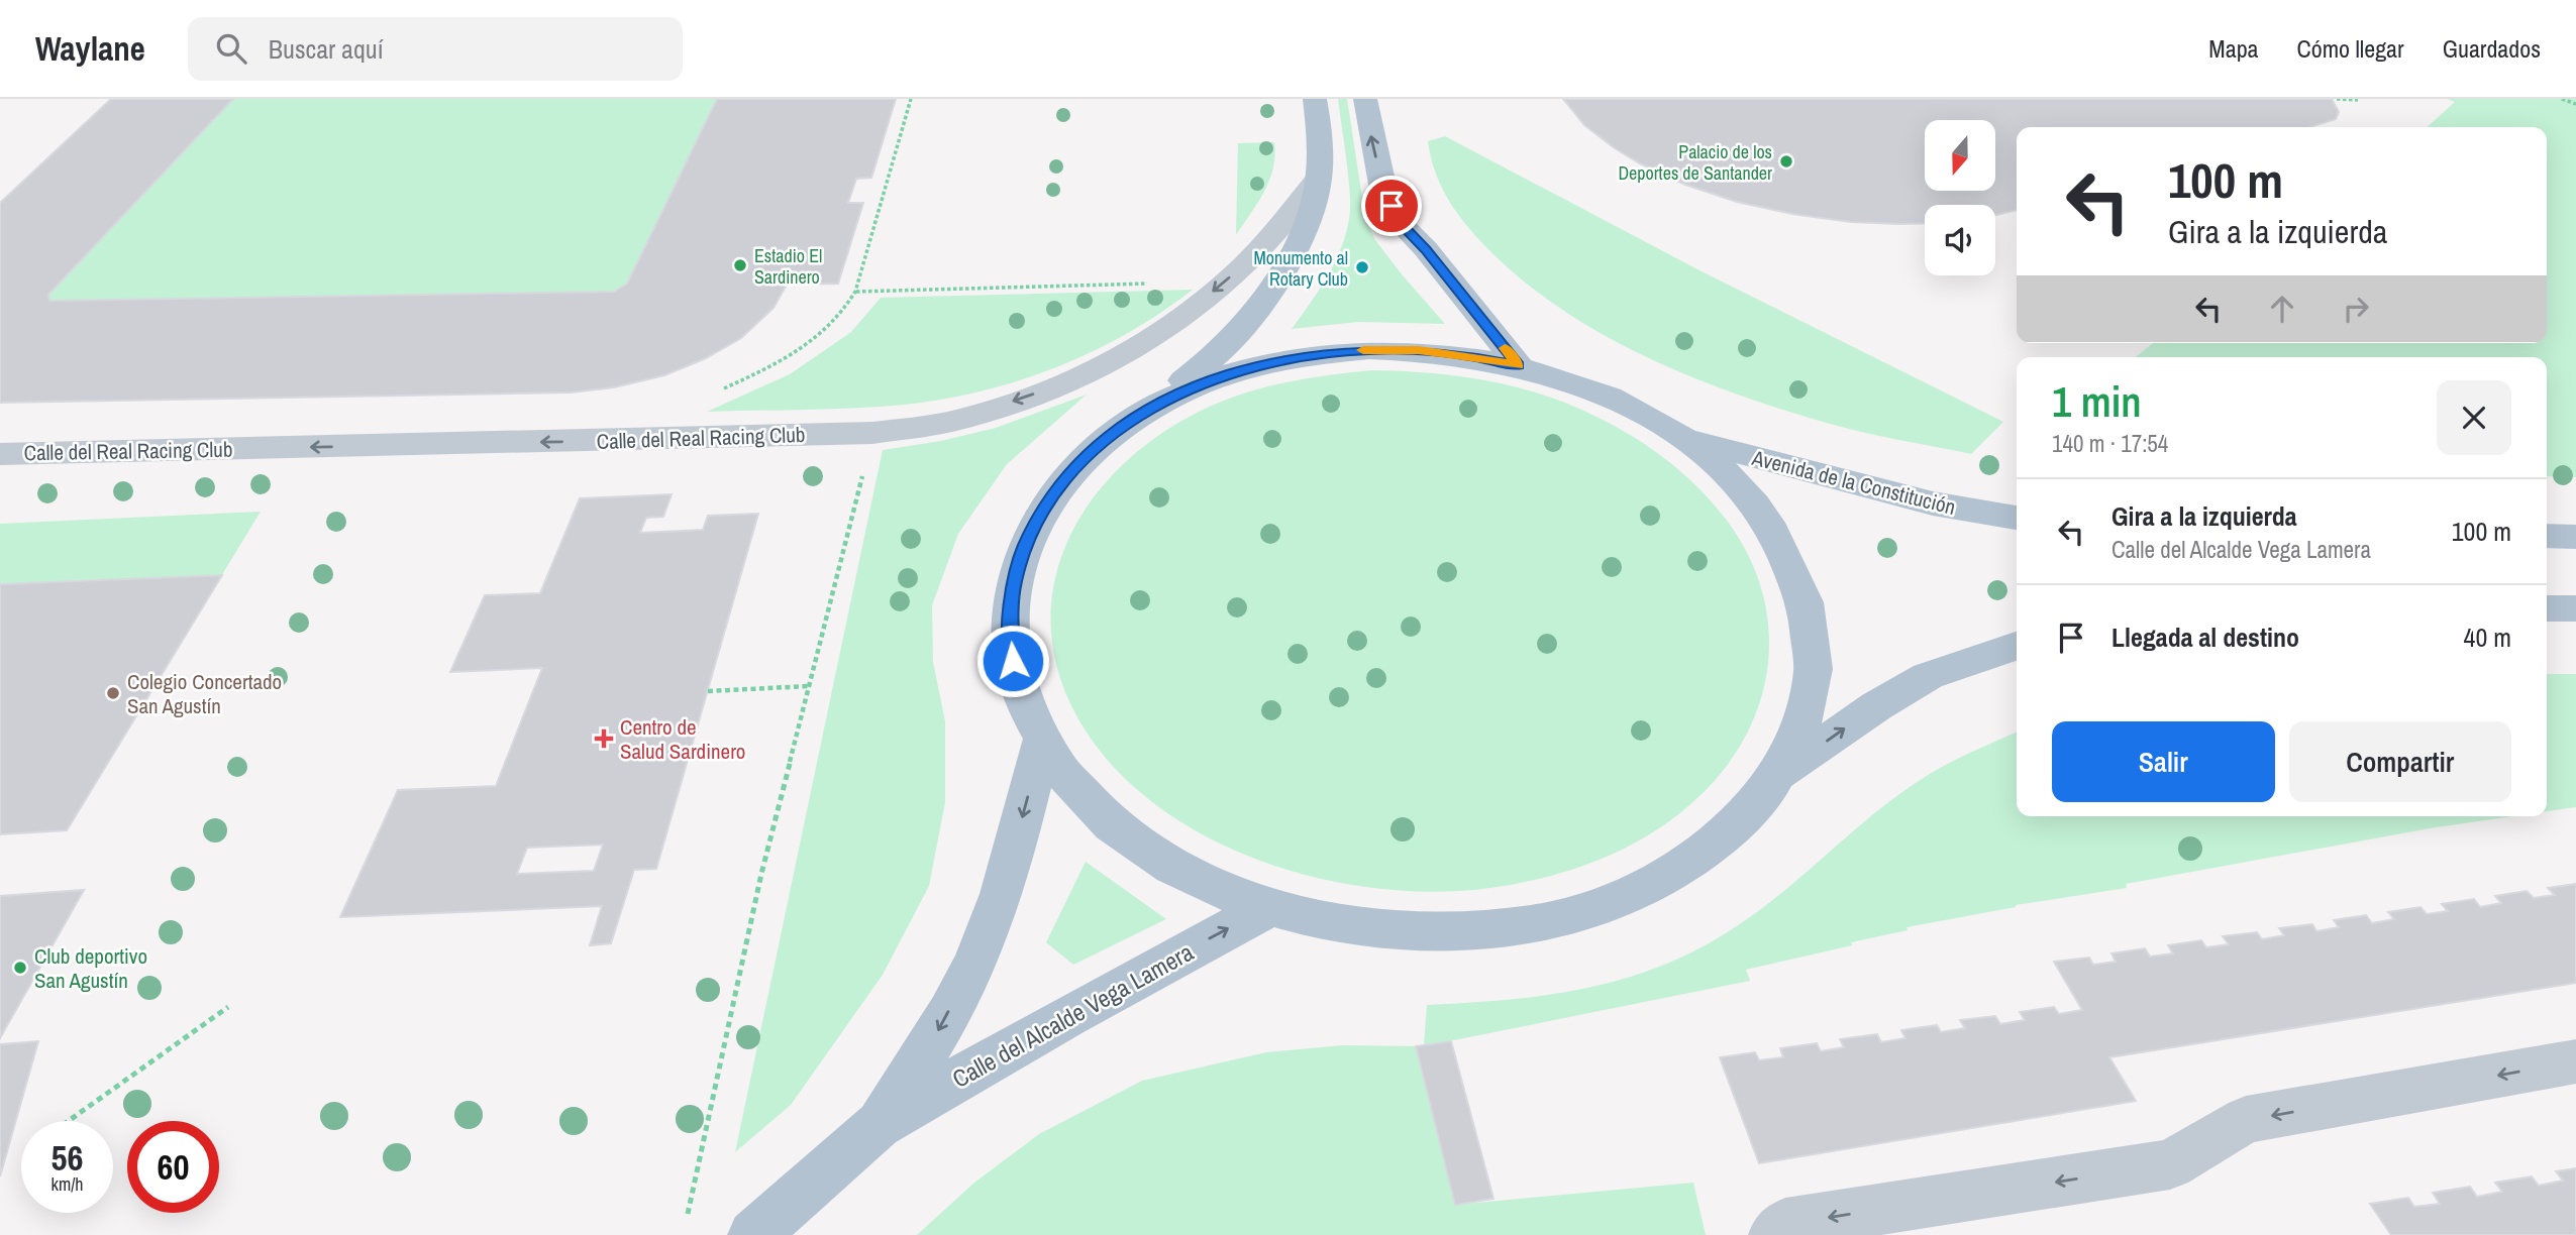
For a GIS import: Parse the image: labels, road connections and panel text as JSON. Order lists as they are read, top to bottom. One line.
{"streets":{"main road":["Avenida de la Constitución","Calle del Alcalde Vega Lamera"],"street":["Calle del Real Racing Club"]},"one_way":["Calle del Real Racing Club"],"places":{"other":["Palacio de los Deportes de Santander","Estadio El Sardinero","Monumento al Rotary Club","Colegio Concertado San Agustín","Club deportivo San Agustín"],"health":["Centro de Salud Sardinero"]},"north":"bottom","page":{"header":"Waylane","search":"Buscar aquí","nav":["Mapa","Cómo llegar","Guardados"],"turn":["100 m","Gira a la izquierda"],"heading":["1 min","140 m · 17:54"],"list":[{"name":"Gira a la izquierda","note":"Calle del Alcalde Vega Lamera","value":"100 m"},{"name":"Llegada al destino","value":"40 m"}],"buttons":["Salir","Compartir"],"speed":"56 km/h","limit":"60"}}
